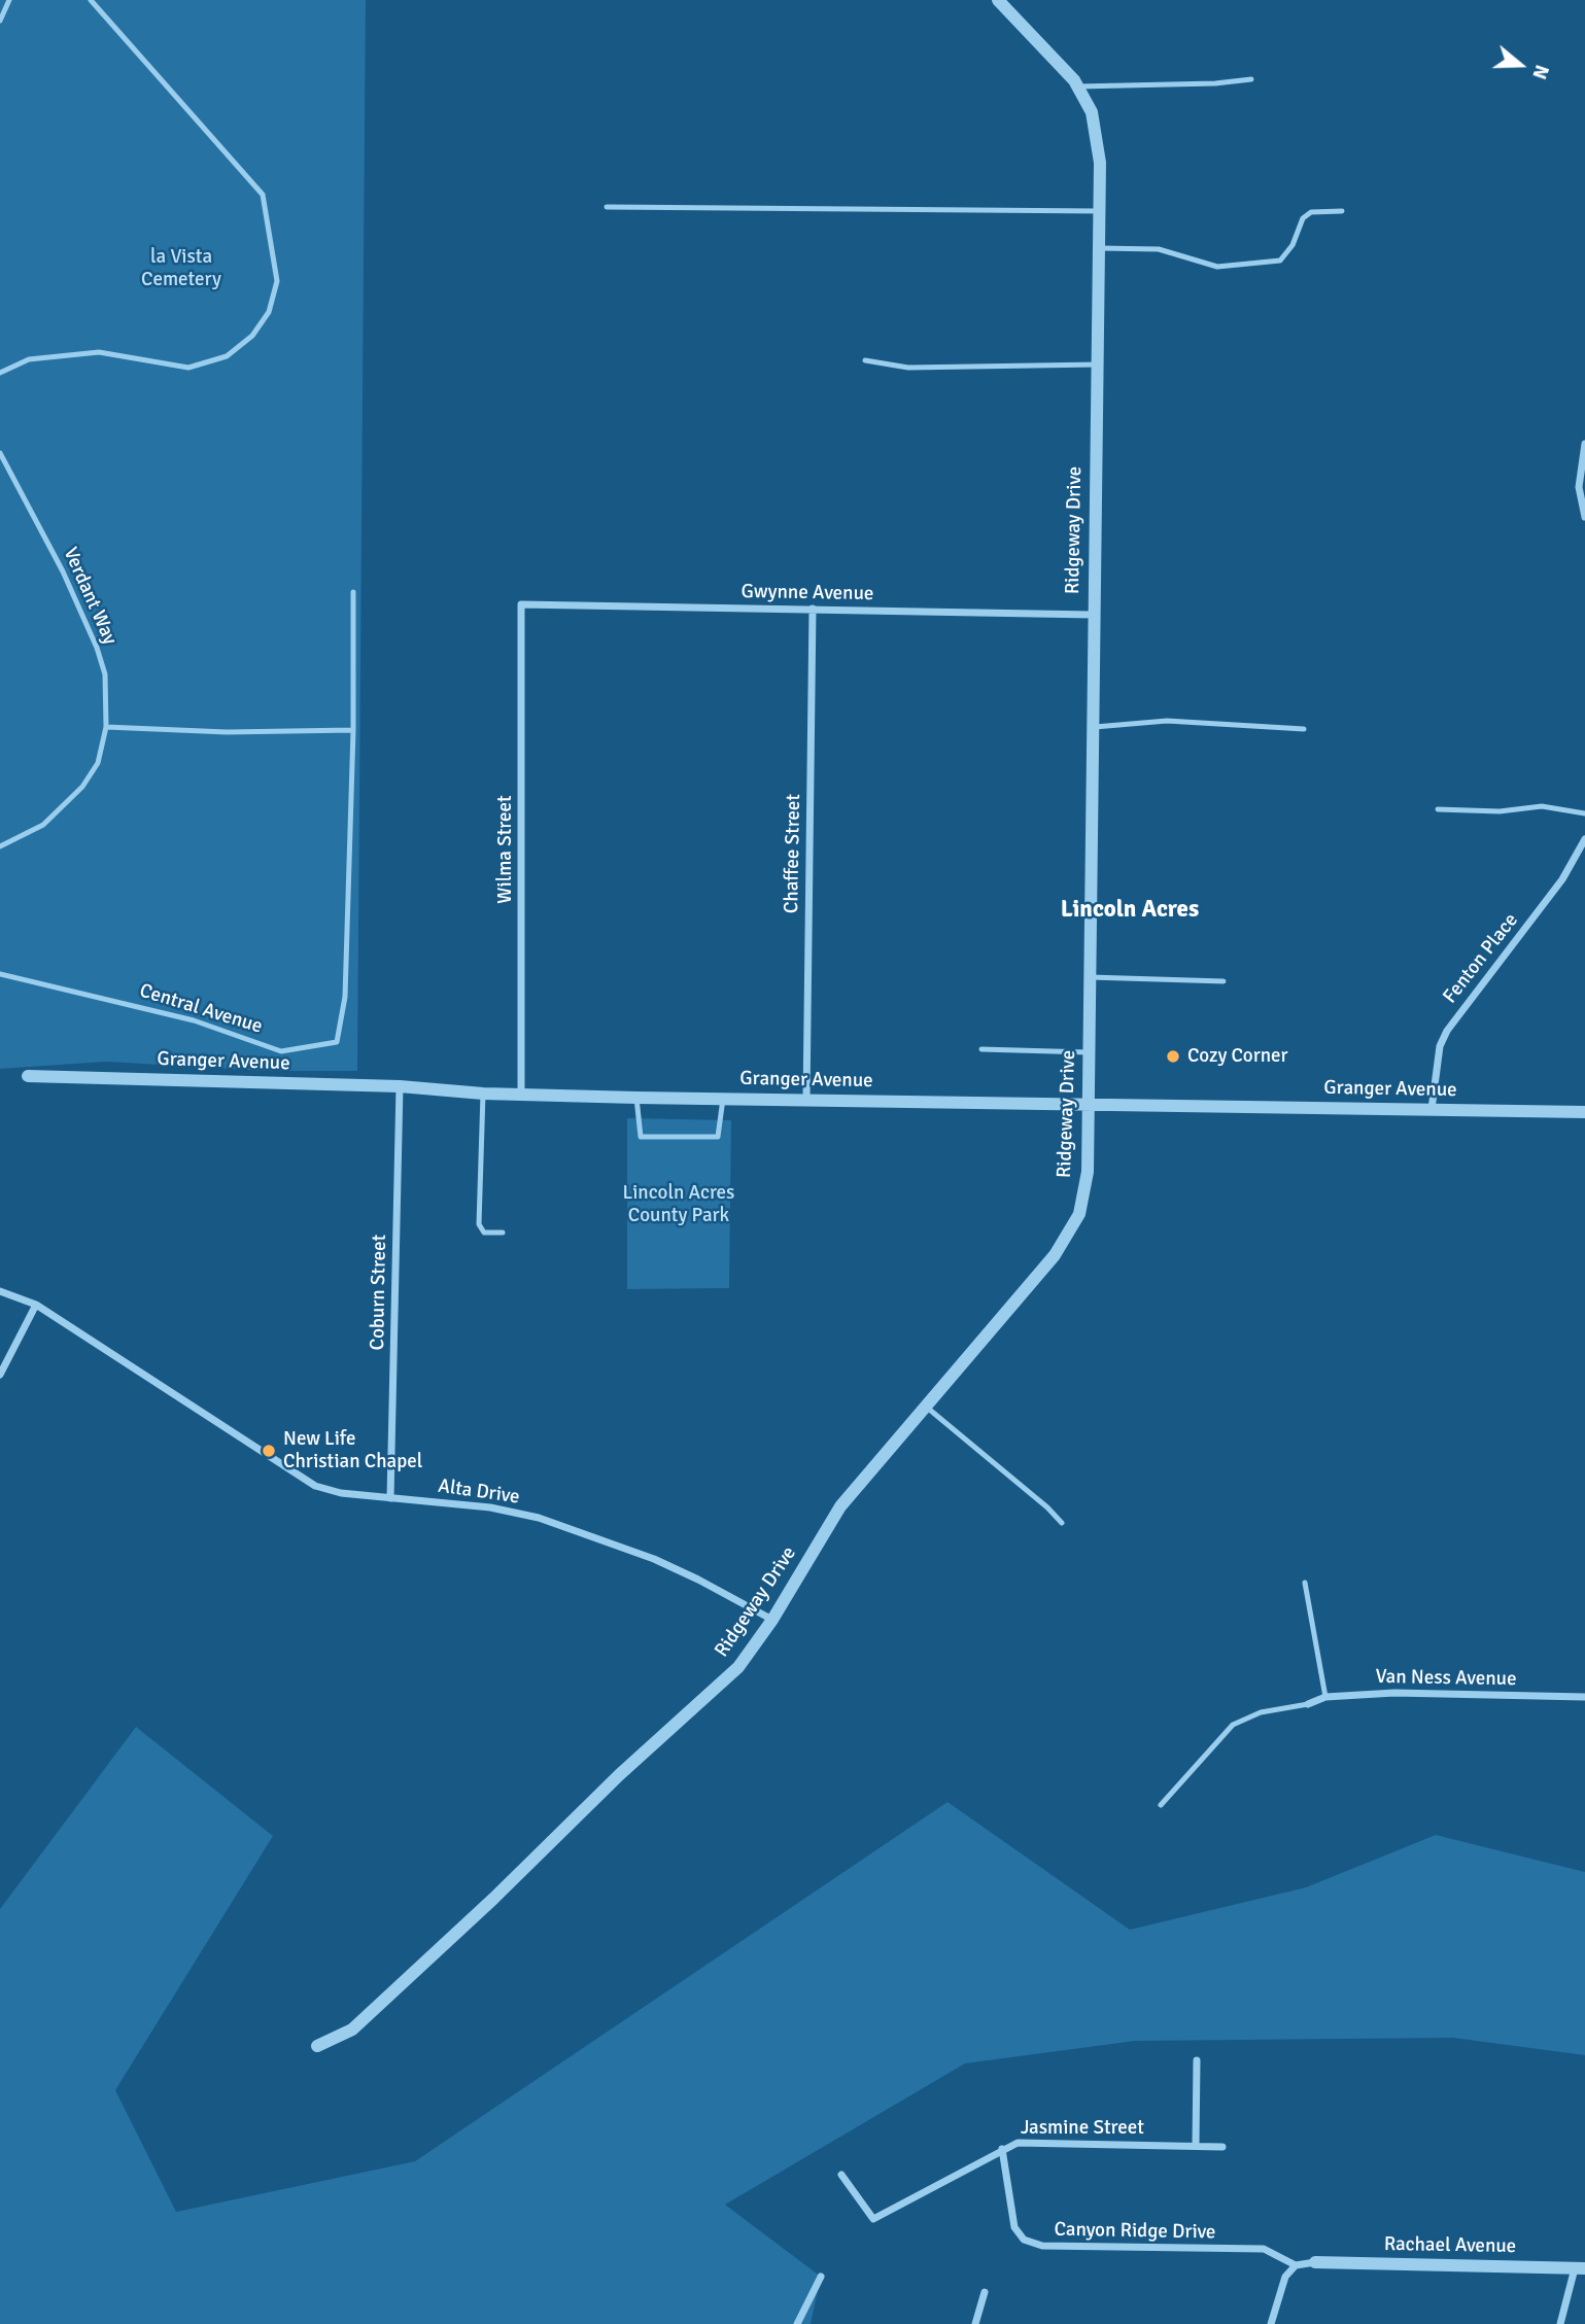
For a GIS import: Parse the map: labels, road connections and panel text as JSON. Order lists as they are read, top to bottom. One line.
{"streets":{"street":["Ridgeway Drive","Gwynne Avenue","Wilma Street","Chaffee Street","Fenton Place","Granger Avenue","Coburn Street","Alta Drive","Van Ness Avenue","Jasmine Street","Canyon Ridge Drive","Rachael Avenue"],"lane":["Verdant Way","Central Avenue"]},"crossings":[["Ridgeway Drive","Gwynne Avenue"],["Ridgeway Drive","Granger Avenue"],["Ridgeway Drive","Alta Drive"],["Gwynne Avenue","Wilma Street"],["Gwynne Avenue","Chaffee Street"],["Wilma Street","Granger Avenue"],["Chaffee Street","Granger Avenue"],["Fenton Place","Granger Avenue"],["Granger Avenue","Coburn Street"],["Coburn Street","Alta Drive"],["Jasmine Street","Canyon Ridge Drive"]],"districts":["Lincoln Acres"],"parks":["la Vista Cemetery","Lincoln Acres County Park"],"places":["Cozy Corner","New Life Christian Chapel"],"north":"right"}
